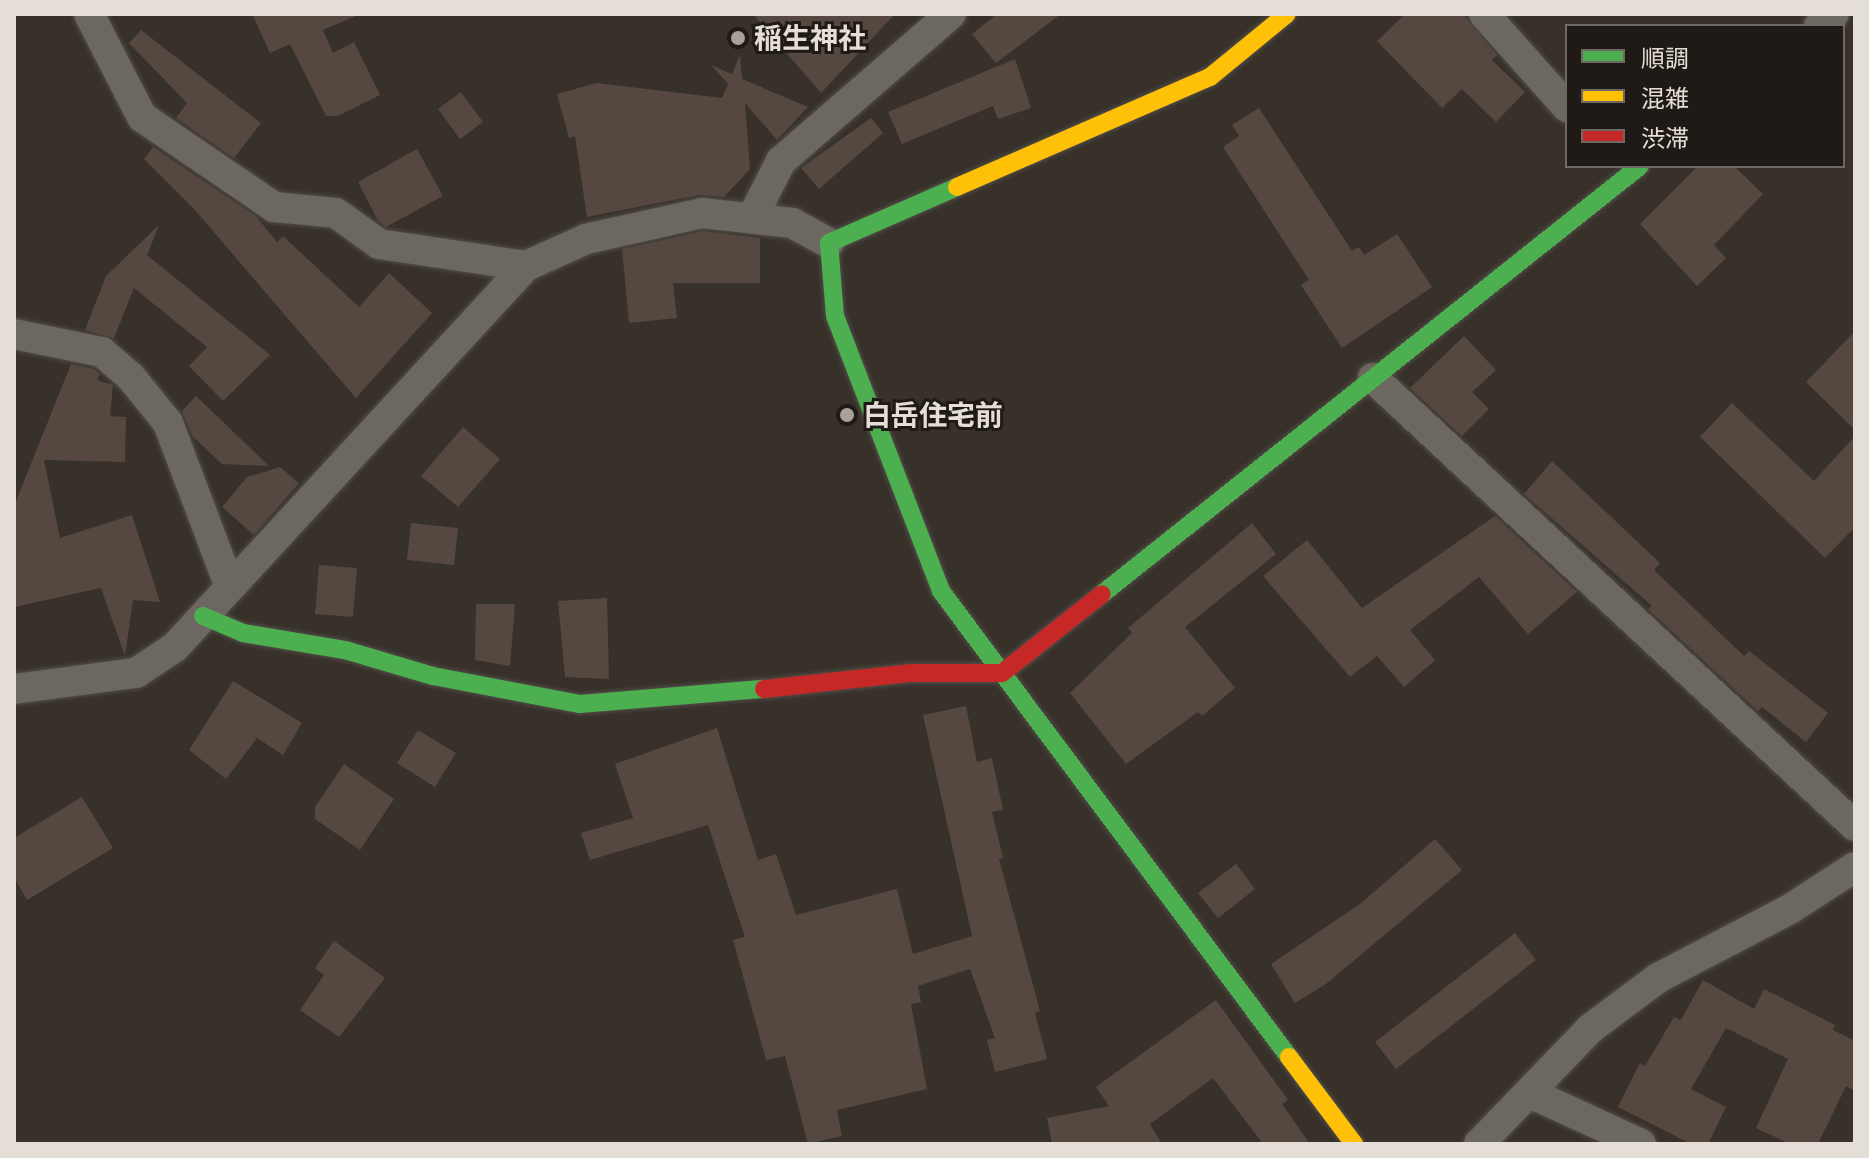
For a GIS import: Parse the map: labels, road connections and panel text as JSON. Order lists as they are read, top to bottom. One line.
{"places":["稲生神社","白岳住宅前"],"legend":["順調","混雑","渋滞"]}
